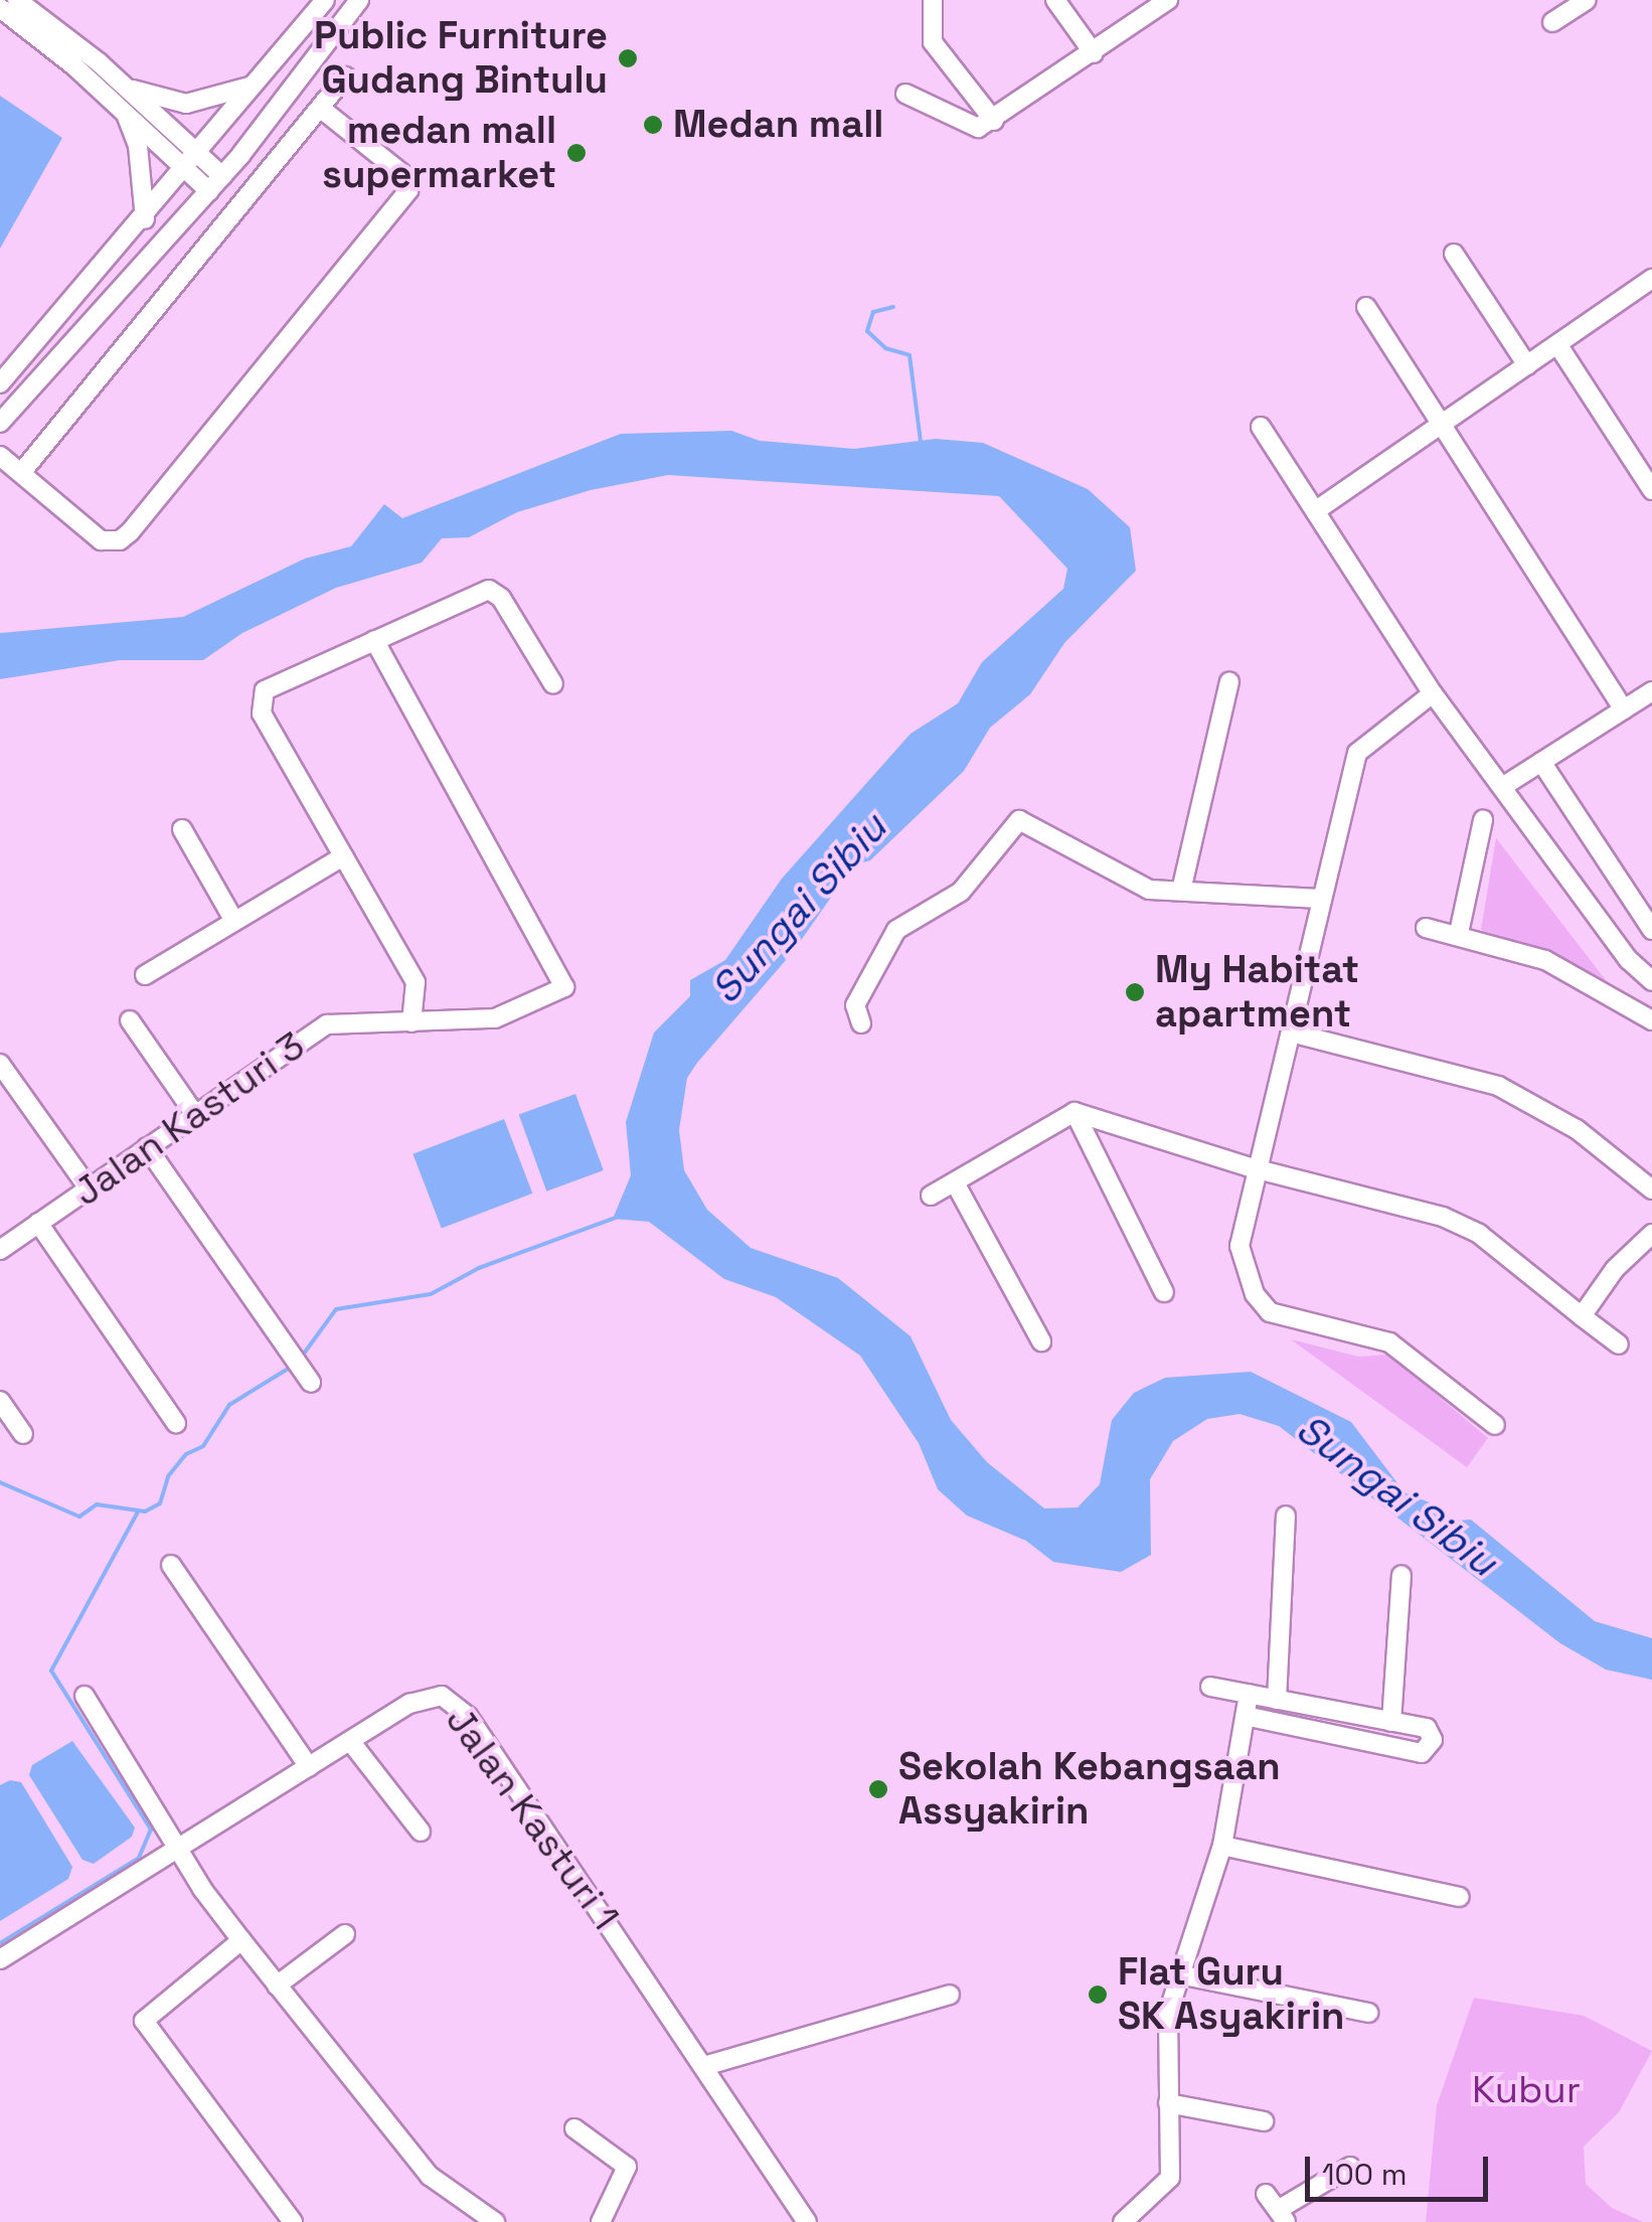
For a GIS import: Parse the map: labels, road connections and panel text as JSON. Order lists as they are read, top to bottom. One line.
{"streets":{"street":["Jalan Kasturi 3","Jalan Kasturi 1"]},"water":["Sungai Sibiu"],"parks":["Kubur"],"places":["Public Furniture Gudang Bintulu","Medan mall","medan mall supermarket","My Habitat apartment","Sekolah Kebangsaan Assyakirin","Flat Guru SK Asyakirin"],"scale_bar":"100 m"}
